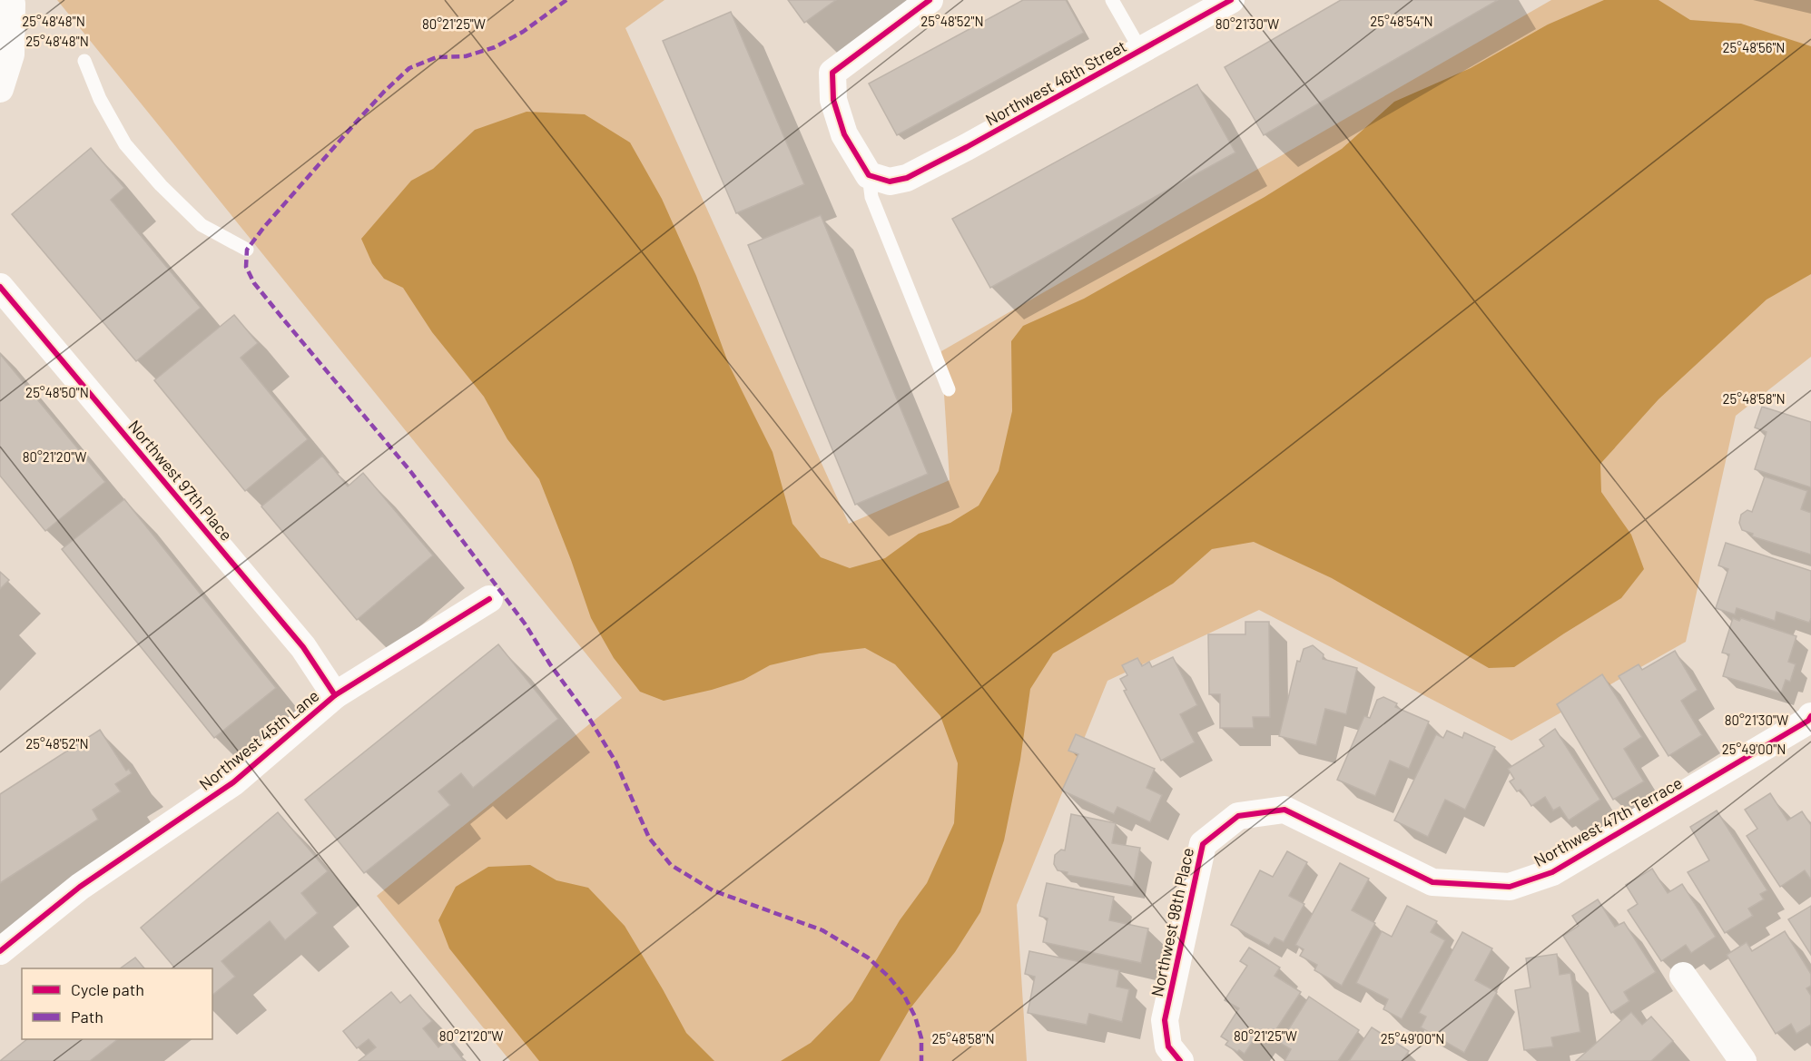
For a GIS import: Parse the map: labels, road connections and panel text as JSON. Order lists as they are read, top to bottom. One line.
{"streets":{"street":["Northwest 46th Street","Northwest 97th Place","Northwest 45th Lane","Northwest 47th Terrace","Northwest 98th Place"]},"crossings":[["Northwest 97th Place","Northwest 45th Lane"],["Northwest 47th Terrace","Northwest 98th Place"]],"legend":["Cycle path","Path"],"coordinates":["25°48'48\"N","25°48'52\"N","25°48'54\"N","80°21'25\"W","80°21'30\"W","25°48'56\"N","25°48'50\"N","25°48'58\"N","80°21'20\"W","25°49'00\"N"]}
